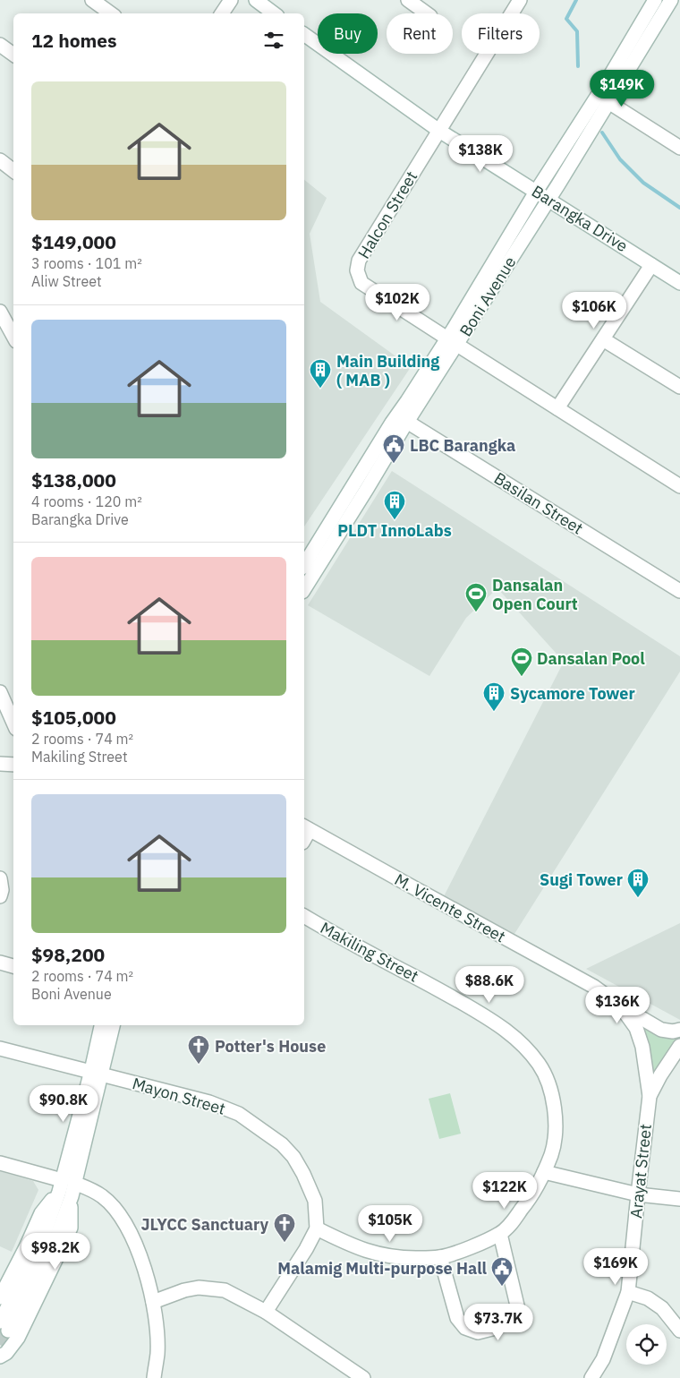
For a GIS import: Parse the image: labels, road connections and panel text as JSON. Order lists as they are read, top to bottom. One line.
{"streets":{"street":["Halcon Street","Barangka Drive","Boni Avenue","Basilan Street","M. Vicente Street","Makiling Street","Mayon Street","Arayat Street"]},"crossings":[["Halcon Street","Barangka Drive"],["Halcon Street","Boni Avenue"],["Barangka Drive","Boni Avenue"],["Boni Avenue","Basilan Street"],["M. Vicente Street","Arayat Street"],["Makiling Street","Mayon Street"]],"places":{"building":["Main Building ( MAB )","PLDT InnoLabs","Sycamore Tower","Sugi Tower"],"public building":["LBC Barangka","Malamig Multi-purpose Hall"],"sports":["Dansalan Open Court","Dansalan Pool"],"church":["Potter's House","JLYCC Sanctuary"]},"page":{"chip":["Buy","Rent","Filters"],"heading":"12 homes","list":[{"name":"$149,000","note":"3 rooms · 101 m² · Aliw Street"},{"name":"$138,000","note":"4 rooms · 120 m² · Barangka Drive"},{"name":"$105,000","note":"2 rooms · 74 m² · Makiling Street"},{"name":"$98,200","note":"2 rooms · 74 m² · Boni Avenue"}],"price":["$149K","$138K","$102K","$106K","$88.6K","$136K","$90.8K","$122K","$105K","$98.2K","$169K","$73.7K"]}}
